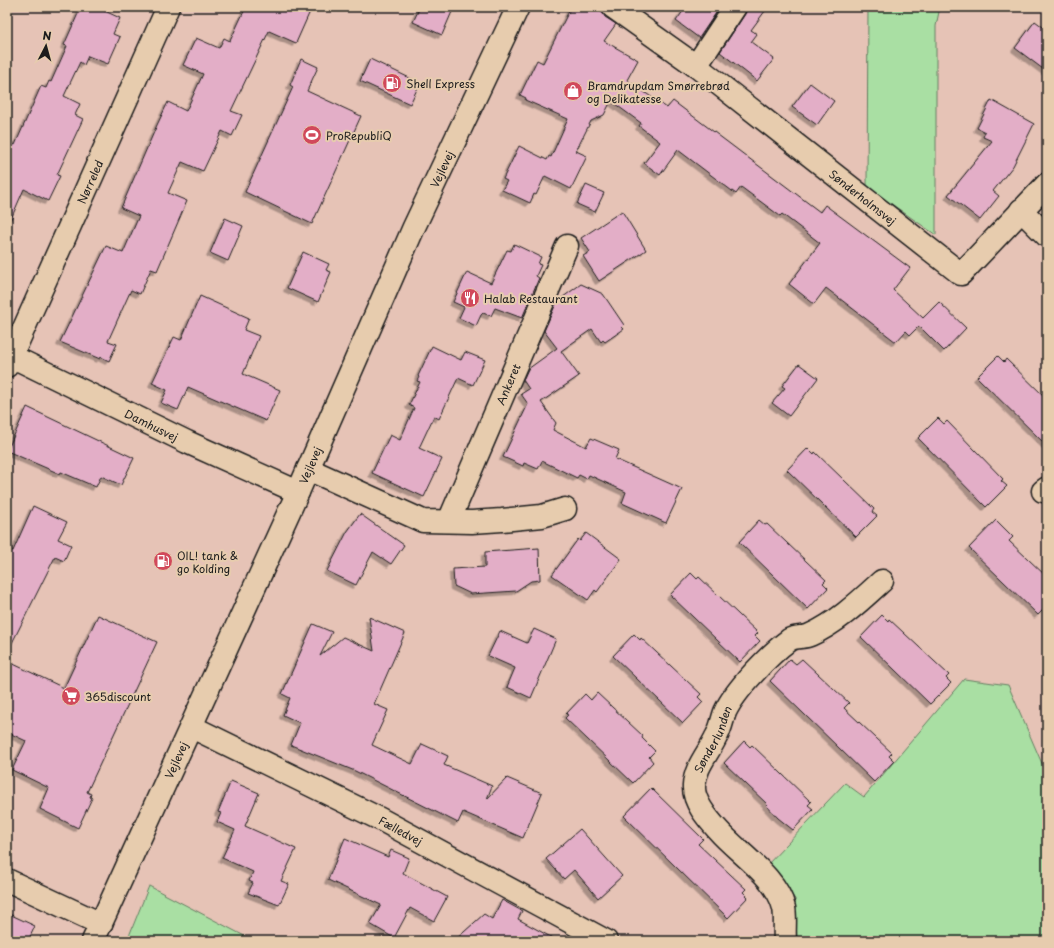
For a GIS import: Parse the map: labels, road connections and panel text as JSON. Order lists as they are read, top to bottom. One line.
{"streets":{"street":["Vejlevej","Nørreled","Sønderholmsvej","Ankeret","Damhusvej","Sønderlunden","Fælledvej"]},"crossings":[["Vejlevej","Damhusvej"],["Vejlevej","Fælledvej"],["Nørreled","Damhusvej"]],"places":{"fuel station":["Shell Express","OIL! tank & go Kolding"],"shop":["Bramdrupdam Smørrebrød og Delikatesse"],"sports":["ProRepubliQ"],"restaurant":["Halab Restaurant"],"supermarket":["365discount"]},"north":"top"}
